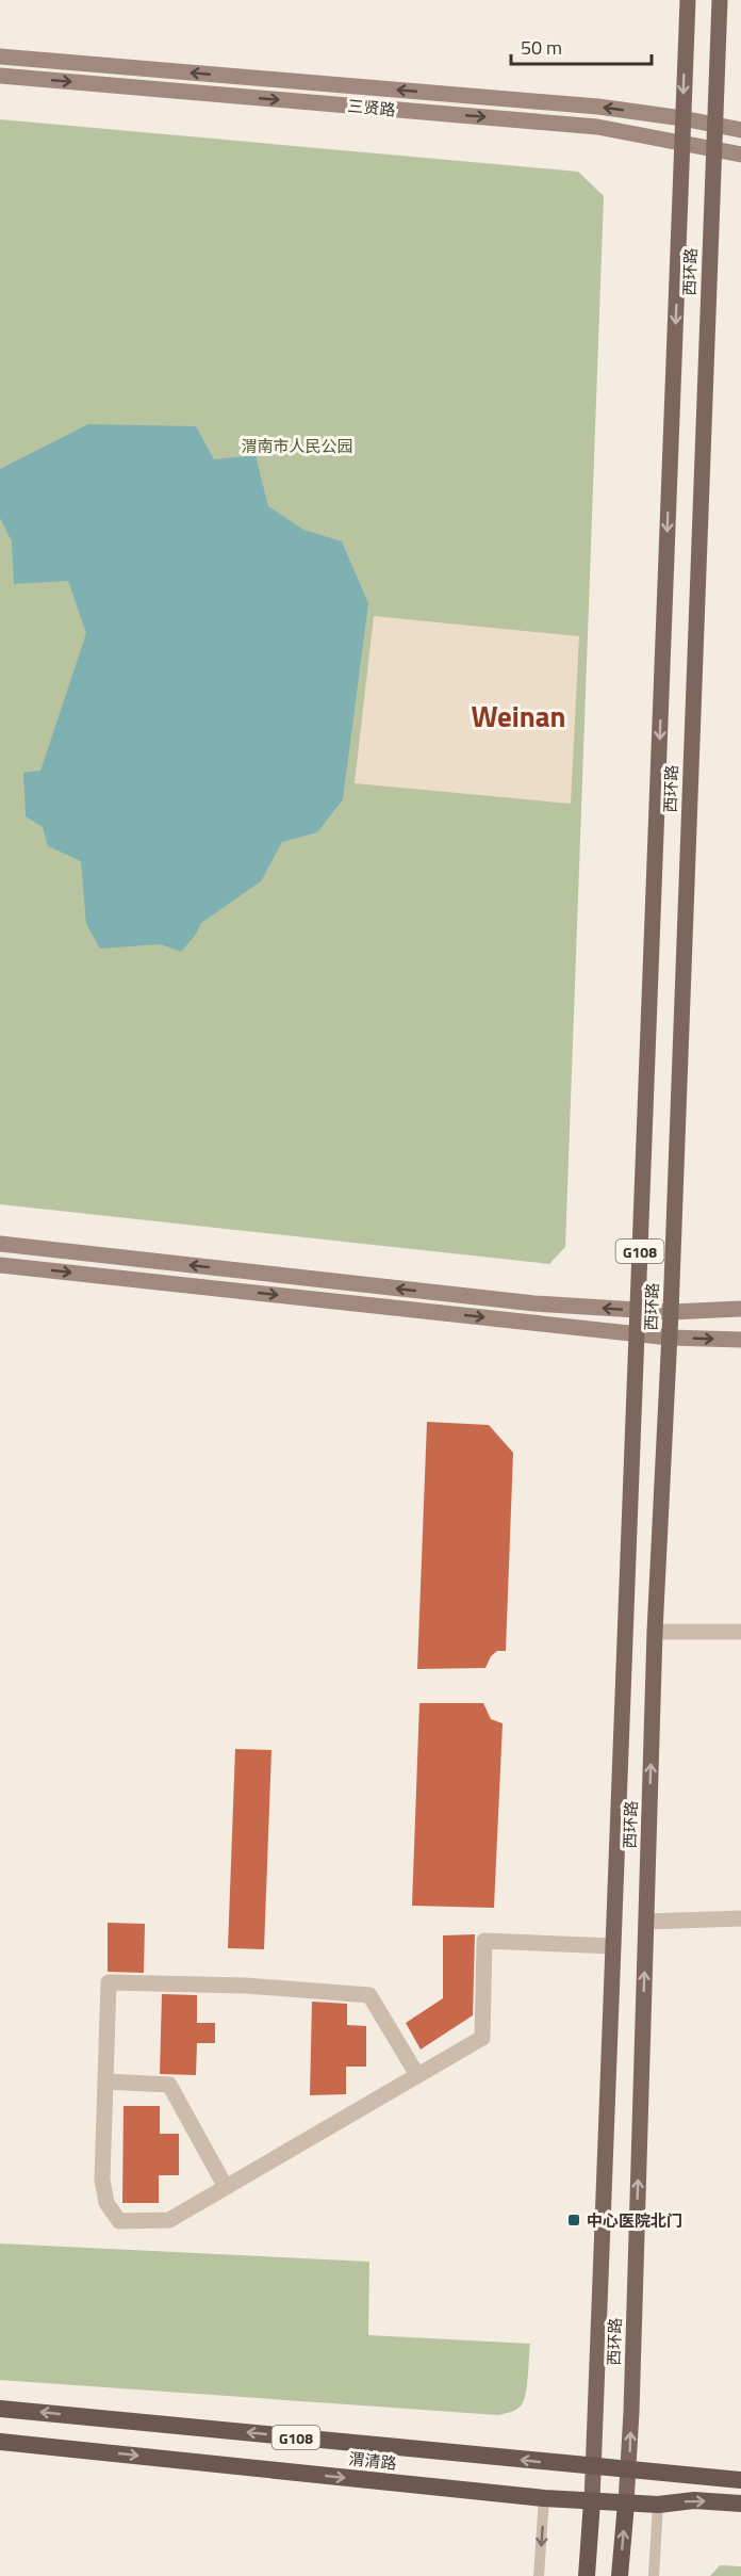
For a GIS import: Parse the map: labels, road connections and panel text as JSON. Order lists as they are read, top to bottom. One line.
{"streets":{"highway":["西环路","G108","渭清路"],"main road":["三贤路"]},"crossings":[["三贤路","西环路"],["西环路","渭清路"]],"districts":["Weinan"],"parks":["渭南市人民公园"],"places":{"transit":["中心医院北门"]},"scale_bar":"50 m"}
